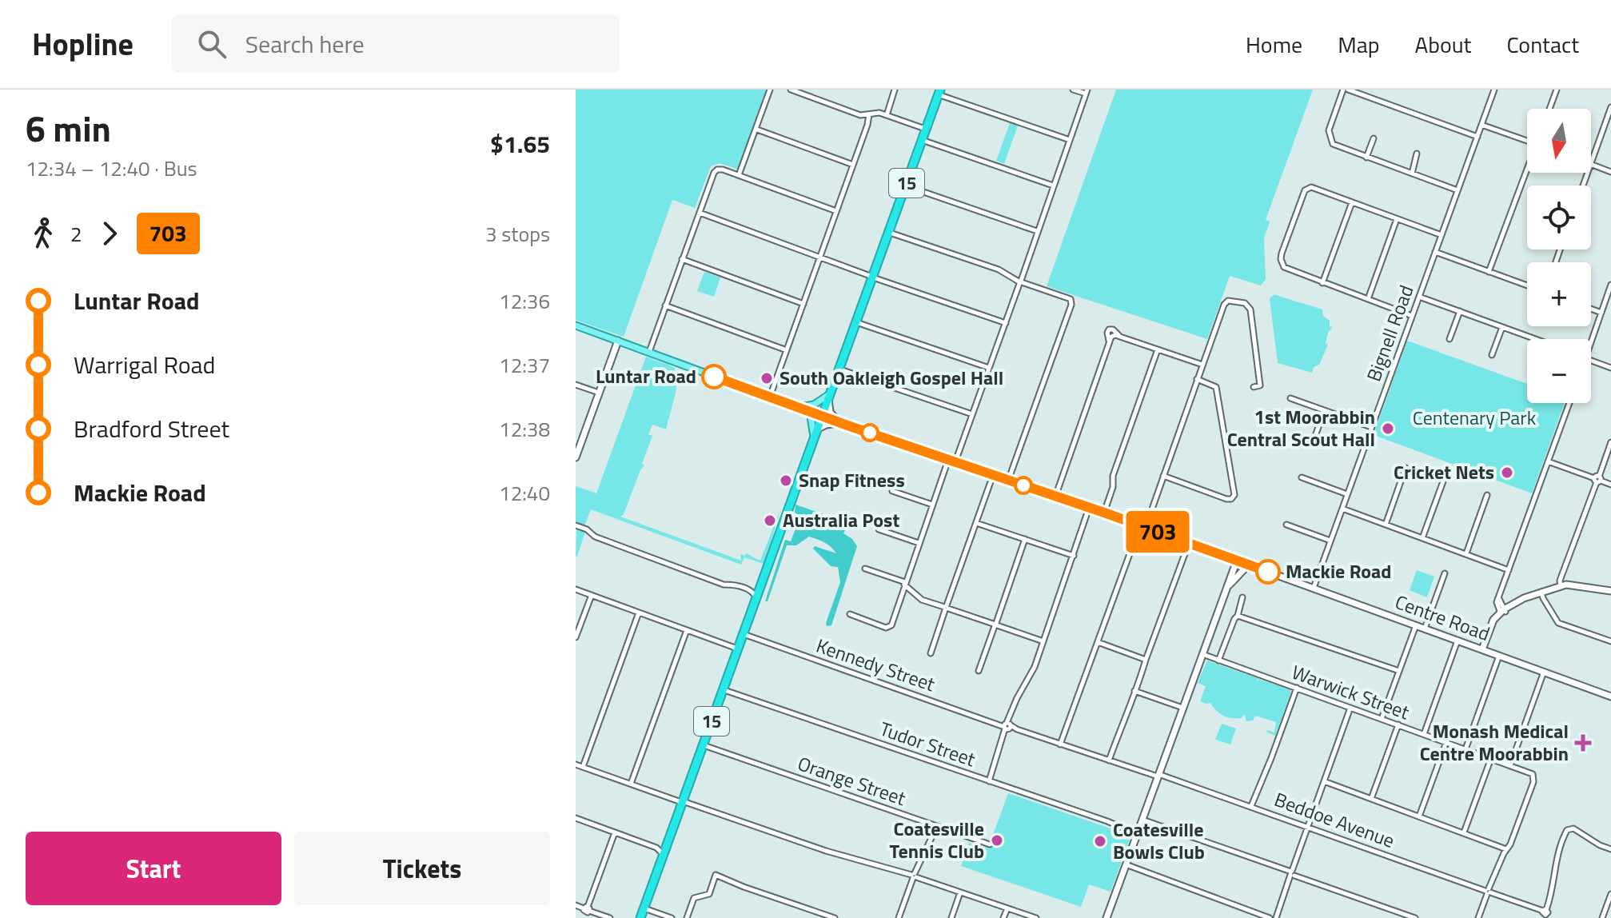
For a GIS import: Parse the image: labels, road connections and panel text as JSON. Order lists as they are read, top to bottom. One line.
{"streets":{"highway":["15"],"main road":["Centre Road"],"street":["Bignell Road","Kennedy Street","Warwick Street","Tudor Street","Orange Street","Beddoe Avenue"]},"crossings":[["15","Centre Road"],["15","Kennedy Street"],["15","Tudor Street"],["15","Orange Street"],["Bignell Road","Centre Road"],["Kennedy Street","Beddoe Avenue"]],"parks":["Centenary Park"],"places":{"other":["Luntar Road","South Oakleigh Gospel Hall","1st Moorabbin Central Scout Hall","Cricket Nets","Snap Fitness","Australia Post","Mackie Road","Coatesville Tennis Club","Coatesville Bowls Club"],"health":["Monash Medical Centre Moorabbin"]},"lines":["bus line 703"],"north":"bottom","page":{"header":"Hopline","search":"Search here","nav":["Home","Map","About","Contact"],"heading":["6 min","12:34 – 12:40 · Bus","$1.65"],"on_map":"703","map_buttons":["+","−"],"legs":["2","703","3 stops"],"list":[{"name":"Luntar Road","value":"12:36"},{"name":"Warrigal Road","value":"12:37"},{"name":"Bradford Street","value":"12:38"},{"name":"Mackie Road","value":"12:40"}],"buttons":["Start","Tickets"]}}
